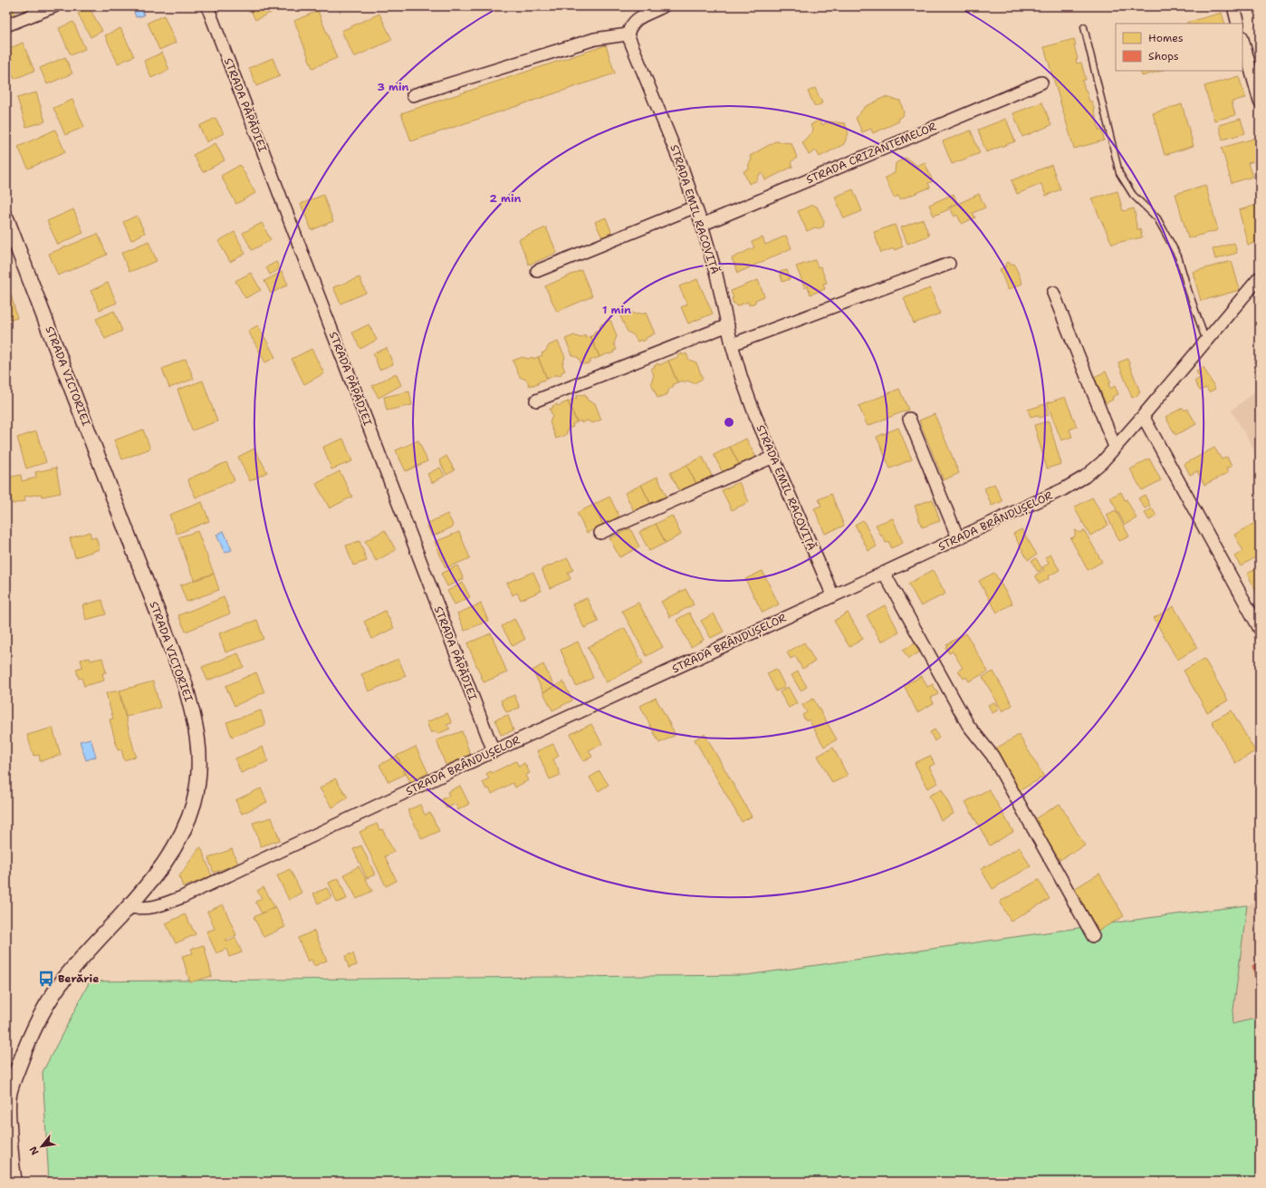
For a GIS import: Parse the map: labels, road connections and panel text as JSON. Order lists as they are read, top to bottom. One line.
{"streets":{"street":["STRADA PĂPĂDIEI","STRADA CRIZANTEMELOR","STRADA EMIL RACOVIȚĂ","STRADA VICTORIEI","STRADA BRÂNDUȘELOR"]},"crossings":[["STRADA PĂPĂDIEI","STRADA BRÂNDUȘELOR"],["STRADA CRIZANTEMELOR","STRADA EMIL RACOVIȚĂ"],["STRADA EMIL RACOVIȚĂ","STRADA BRÂNDUȘELOR"],["STRADA VICTORIEI","STRADA BRÂNDUȘELOR"]],"places":{"bus stop":["Berărie"]},"legend":["Homes","Shops"],"north":"bottom left","rings":["3 min","2 min","1 min"]}
